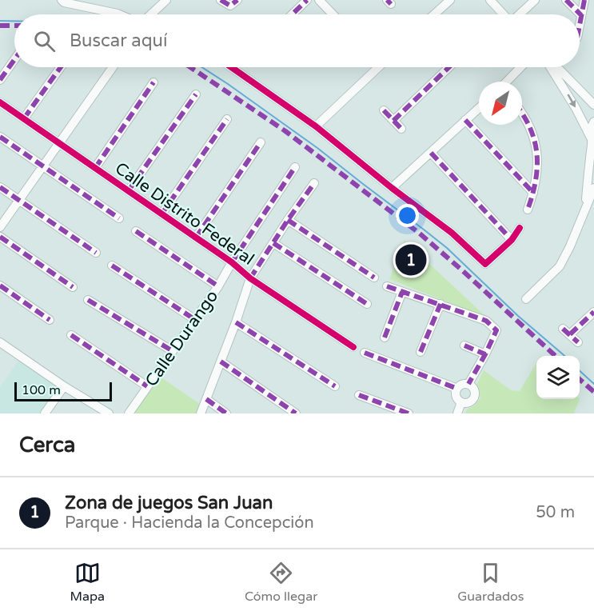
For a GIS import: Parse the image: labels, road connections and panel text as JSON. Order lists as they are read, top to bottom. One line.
{"streets":{"street":["Calle Distrito Federal","Calle Durango"]},"crossings":[["Calle Distrito Federal","Calle Durango"]],"scale_bar":"100 m","north":"bottom left","page":{"search":"Buscar aquí","pins":"1","scale":"100 m","heading":"Cerca","list":[{"mark":"1","name":"Zona de juegos San Juan","note":"Parque · Hacienda la Concepción","value":"50 m"}],"nav":["Mapa","Cómo llegar","Guardados"]}}
